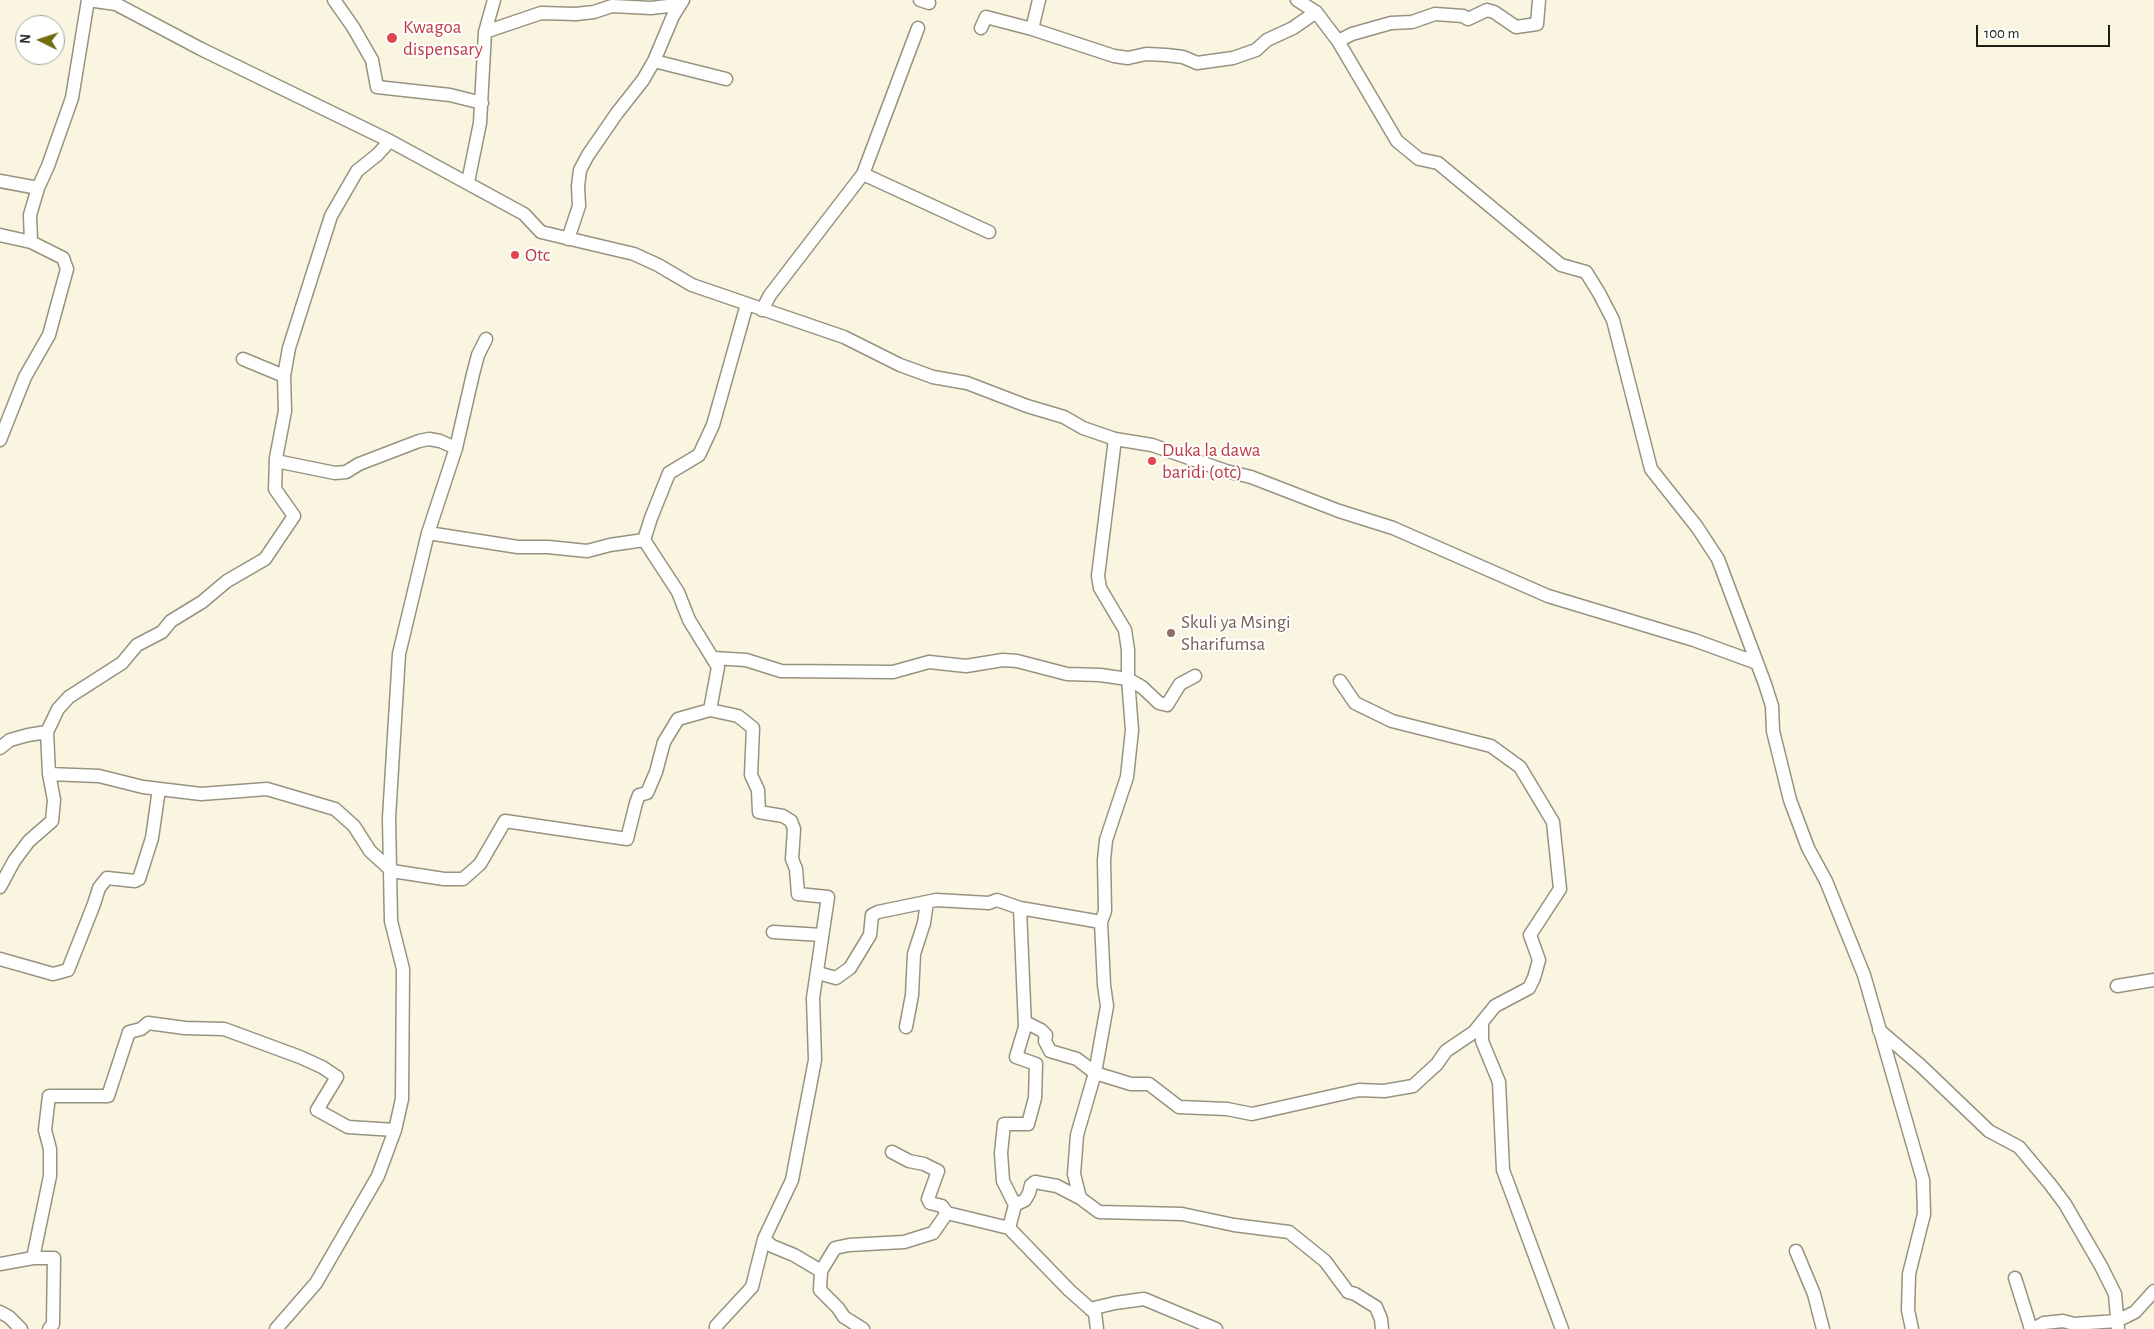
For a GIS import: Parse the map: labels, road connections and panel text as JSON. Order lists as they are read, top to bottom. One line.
{"places":["Kwagoa dispensary","Otc","Duka la dawa baridi (otc)","Skuli ya Msingi Sharifumsa"],"scale_bar":"100 m","north":"left"}
